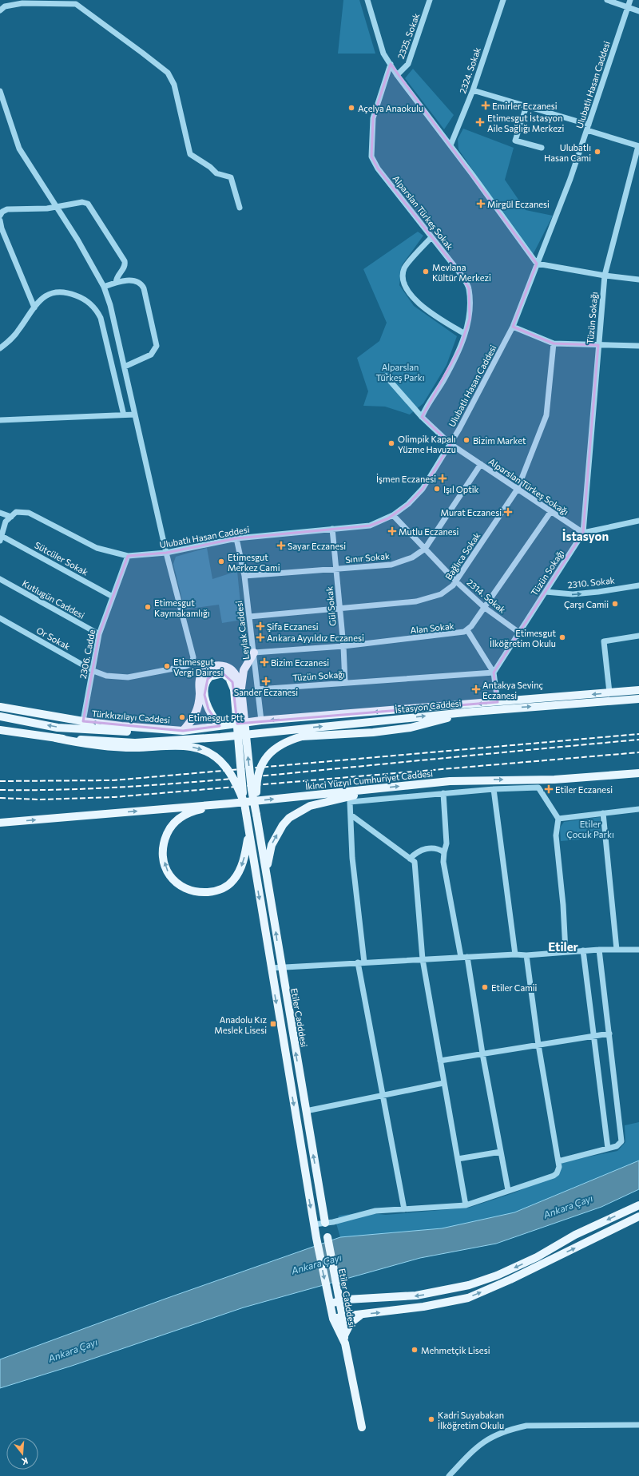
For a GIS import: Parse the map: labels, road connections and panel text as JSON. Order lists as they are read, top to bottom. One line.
{"streets":{"main road":["İstasyon Caddesi","Türkkızılayı Caddesi","İkinci Yüzyıl Cumhuriyet Caddesi","Etiler Cadddesi"],"street":["2325. Sokak","2324. Sokak","Ulubatlı Hasan Caddesi","Alparslan Türkeş Sokak","Tüzün Sokağı","Alparslan Türkeş Sokağı","Bağlıca Sokak","Sınır Sokak","Sütcüler Sokak","2310. Sokak","2314. Sokak","Kutlugün Caddesi","Gül Sokak","Alan Sokak","Leylak Caddesi","Or Sokak","2306. Cadde"]},"crossings":[["Ulubatlı Hasan Caddesi","Alparslan Türkeş Sokağı"],["Ulubatlı Hasan Caddesi","2314. Sokak"],["Ulubatlı Hasan Caddesi","Gül Sokak"],["Ulubatlı Hasan Caddesi","Leylak Caddesi"],["Ulubatlı Hasan Caddesi","Or Sokak"],["Ulubatlı Hasan Caddesi","2306. Cadde"],["Alparslan Türkeş Sokak","Alparslan Türkeş Sokağı"],["Tüzün Sokağı","Alparslan Türkeş Sokağı"],["Tüzün Sokağı","2310. Sokak"],["Tüzün Sokağı","2314. Sokak"],["Tüzün Sokağı","Gül Sokak"],["Tüzün Sokağı","Leylak Caddesi"],["Alparslan Türkeş Sokağı","Bağlıca Sokak"],["Alparslan Türkeş Sokağı","Sınır Sokak"],["Alparslan Türkeş Sokağı","Alan Sokak"],["Bağlıca Sokak","2314. Sokak"],["Bağlıca Sokak","Gül Sokak"],["Bağlıca Sokak","Leylak Caddesi"],["Sınır Sokak","2314. Sokak"],["Sınır Sokak","Gül Sokak"],["Sınır Sokak","Leylak Caddesi"],["Sütcüler Sokak","2306. Cadde"],["2314. Sokak","Alan Sokak"],["Kutlugün Caddesi","2306. Cadde"],["Gül Sokak","Alan Sokak"],["Alan Sokak","Leylak Caddesi"],["Leylak Caddesi","İstasyon Caddesi"],["Leylak Caddesi","Türkkızılayı Caddesi"],["Or Sokak","2306. Cadde"],["2306. Cadde","Türkkızılayı Caddesi"],["İstasyon Caddesi","Türkkızılayı Caddesi"]],"one_way":["2310. Sokak","İkinci Yüzyıl Cumhuriyet Caddesi"],"districts":["İstasyon","Etiler"],"water":["Ankara Çayı"],"parks":["Alparslan Türkeş Parkı","Etiler Çocuk Parkı"],"places":{"health":["Emirler Eczanesi","Etimesgut İstasyon Aile Sağlığı Merkezi","Mirgül Eczanesi","İşmen Eczanesi","Murat Eczanesi","Mutlu Eczanesi","Sayar Eczanesi","Şifa Eczanesi","Ankara Ayyıldız Eczanesi","Bizim Eczanesi","Sander Eczanesi","Antakya Sevinç Eczanesi","Etiler Eczanesi"],"other":["Açelya Anaokulu","Ulubatlı Hasan Cami","Mevlana Kültür Merkezi","Bizim Market","Olimpik Kapalı Yüzme Havuzu","Işıl Optik","Etimesgut Merkez Cami","Çarşı Camii","Etimesgut Kaymakamlığı","Etimesgut İlköğretim Okulu","Etimesgut Vergi Dairesi","Etimesgut Ptt","Etiler Camii","Mehmetçik Lisesi","Kadri Suyabakan İlköğretim Okulu"],"transit":["Anadolu Kız Meslek Lisesi"]},"north":"bottom"}
